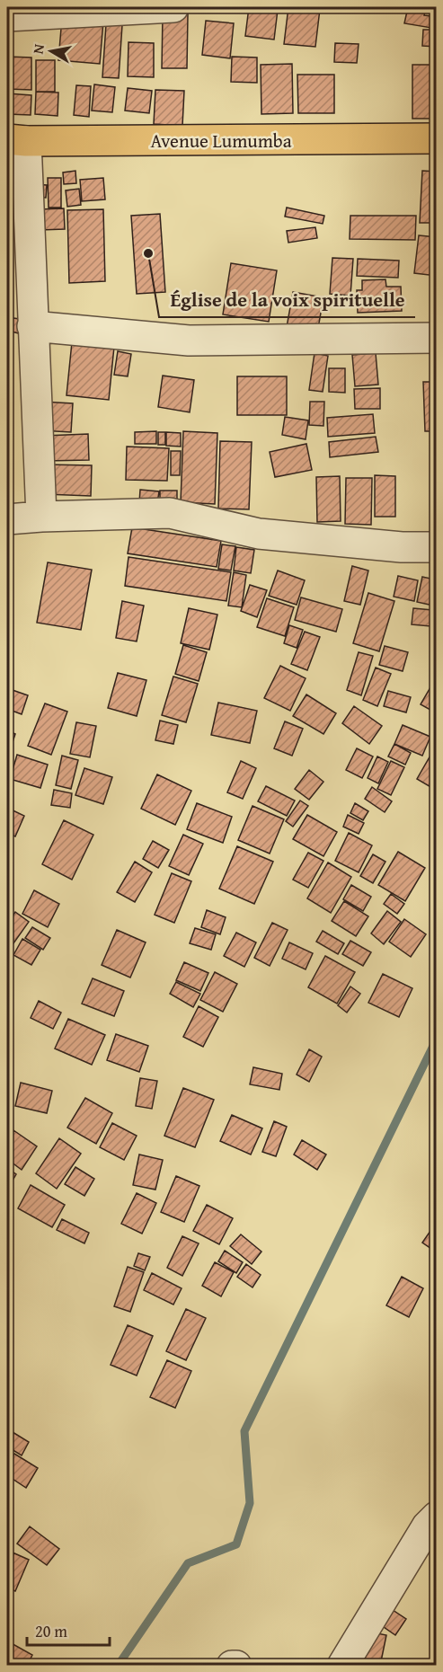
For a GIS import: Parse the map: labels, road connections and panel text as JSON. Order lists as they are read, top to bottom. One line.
{"streets":{"main road":["Avenue Lumumba"]},"places":["Église de la voix spirituelle"],"scale_bar":"20 m","north":"left"}
